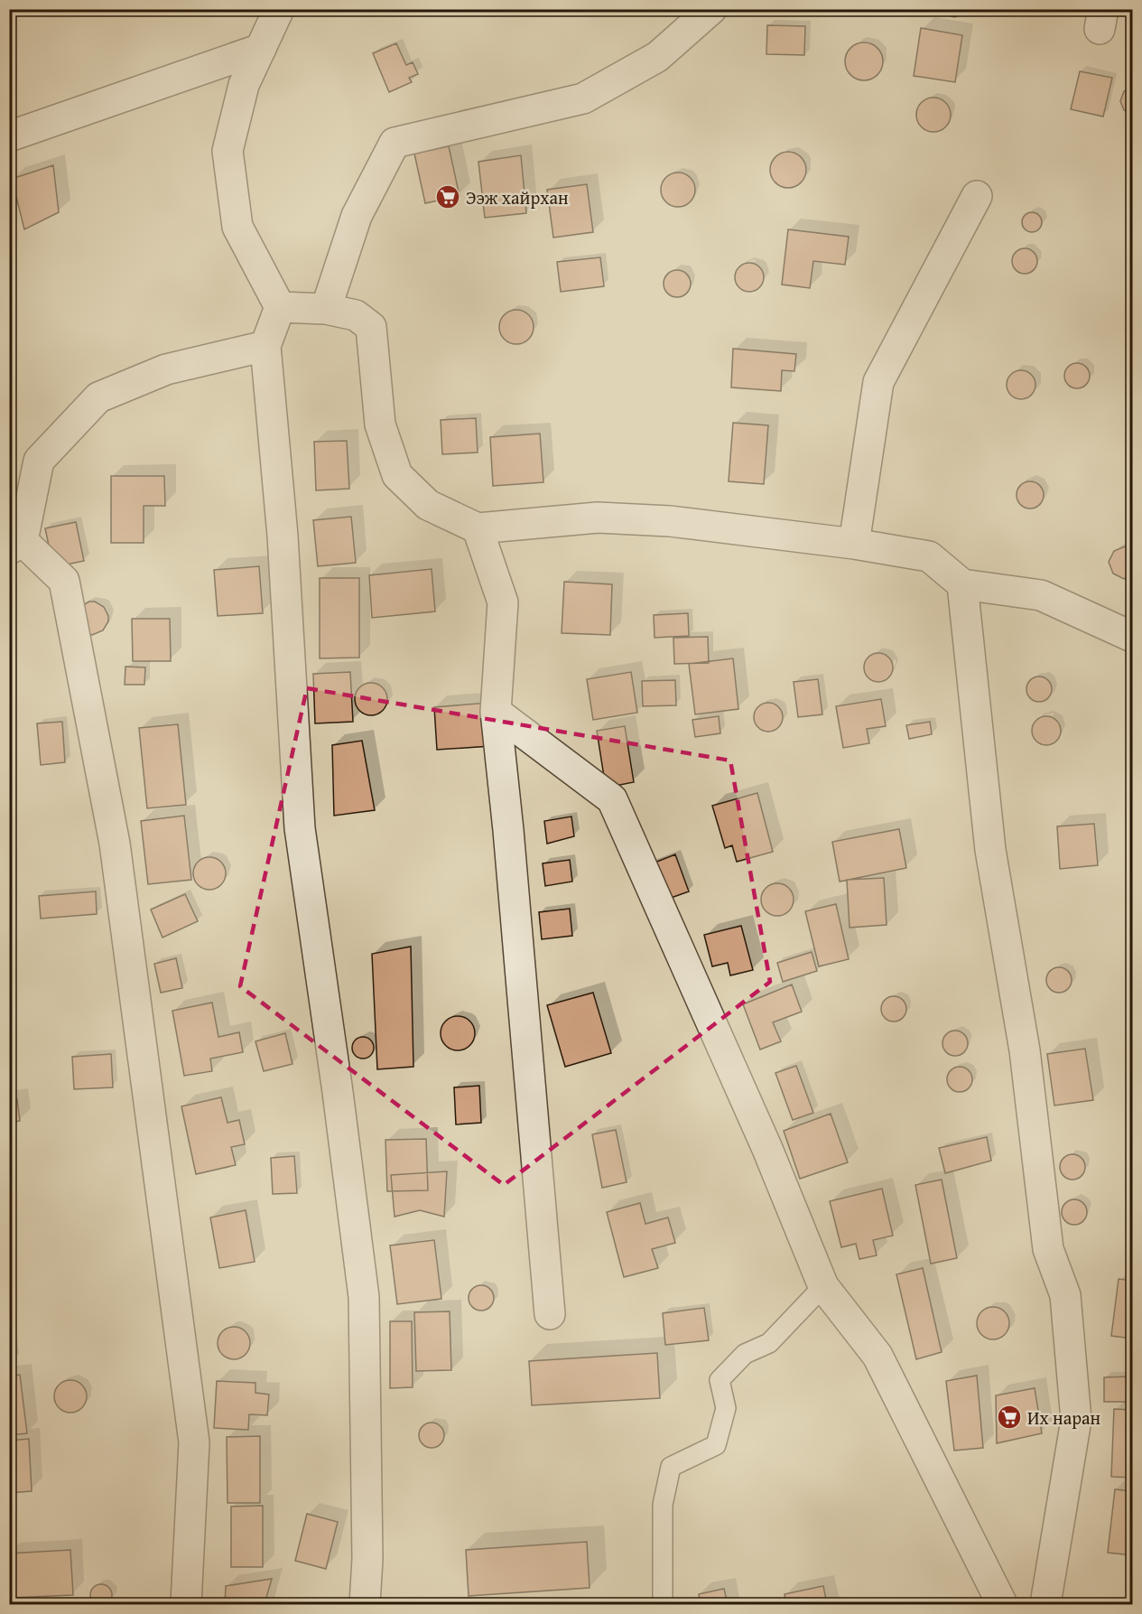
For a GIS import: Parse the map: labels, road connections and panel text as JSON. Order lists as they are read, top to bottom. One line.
{"places":{"supermarket":["Ээж хайрхан","Их наран"]}}
